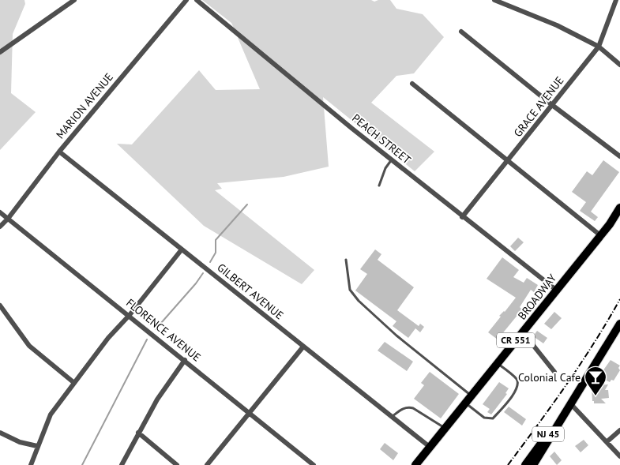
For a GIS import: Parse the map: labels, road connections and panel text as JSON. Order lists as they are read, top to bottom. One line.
{"streets":{"main road":["BROADWAY","CR 551","NJ 45"],"street":["MARION AVENUE","GRACE AVENUE","PEACH STREET","GILBERT AVENUE","FLORENCE AVENUE"]},"crossings":[["MARION AVENUE","GILBERT AVENUE"],["MARION AVENUE","FLORENCE AVENUE"],["GRACE AVENUE","PEACH STREET"],["PEACH STREET","BROADWAY"],["GILBERT AVENUE","BROADWAY"]],"places":{"bar":["Colonial Cafe"]}}
